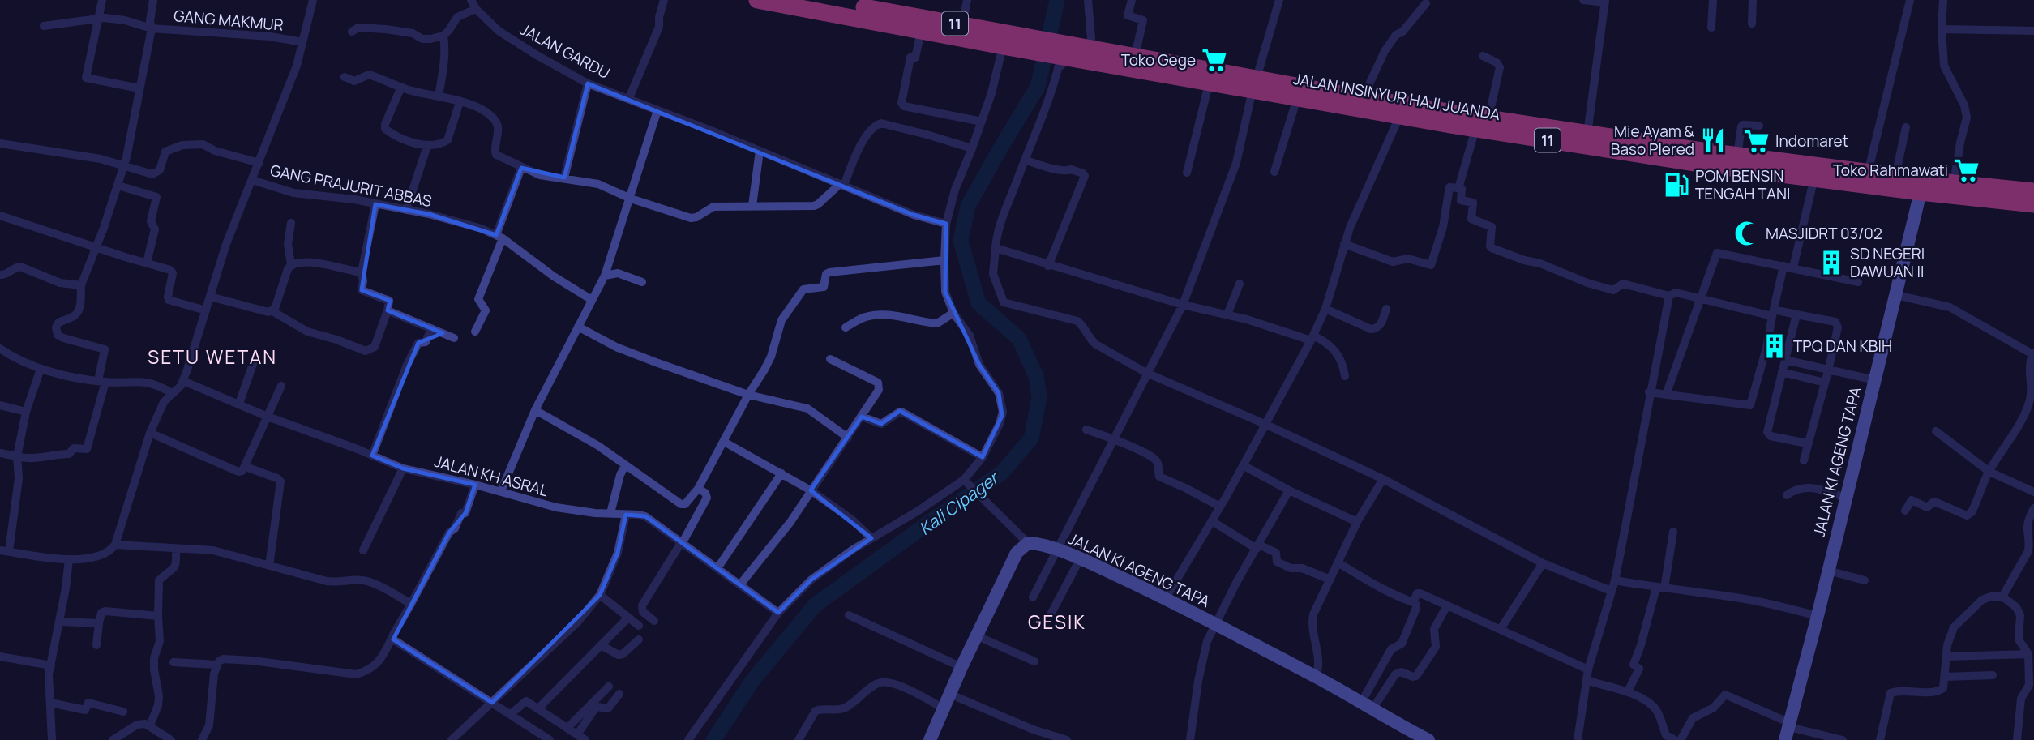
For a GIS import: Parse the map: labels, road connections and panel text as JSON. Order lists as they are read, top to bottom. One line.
{"streets":{"highway":["11","JALAN INSINYUR HAJI JUANDA"],"street":["GANG MAKMUR","JALAN GARDU","GANG PRAJURIT ABBAS","JALAN KI AGENG TAPA","JALAN KH ASRAL"]},"crossings":[["JALAN INSINYUR HAJI JUANDA","JALAN KI AGENG TAPA"]],"districts":["SETU WETAN","GESIK"],"water":["Kali Cipager"],"places":{"supermarket":["Toko Gege","Indomaret","Toko Rahmawati"],"restaurant":["Mie Ayam & Baso Plered"],"fuel station":["POM BENSIN TENGAH TANI"],"mosque":["MASJIDRT 03/02"],"building":["SD NEGERI DAWUAN II","TPQ DAN KBIH"]}}
